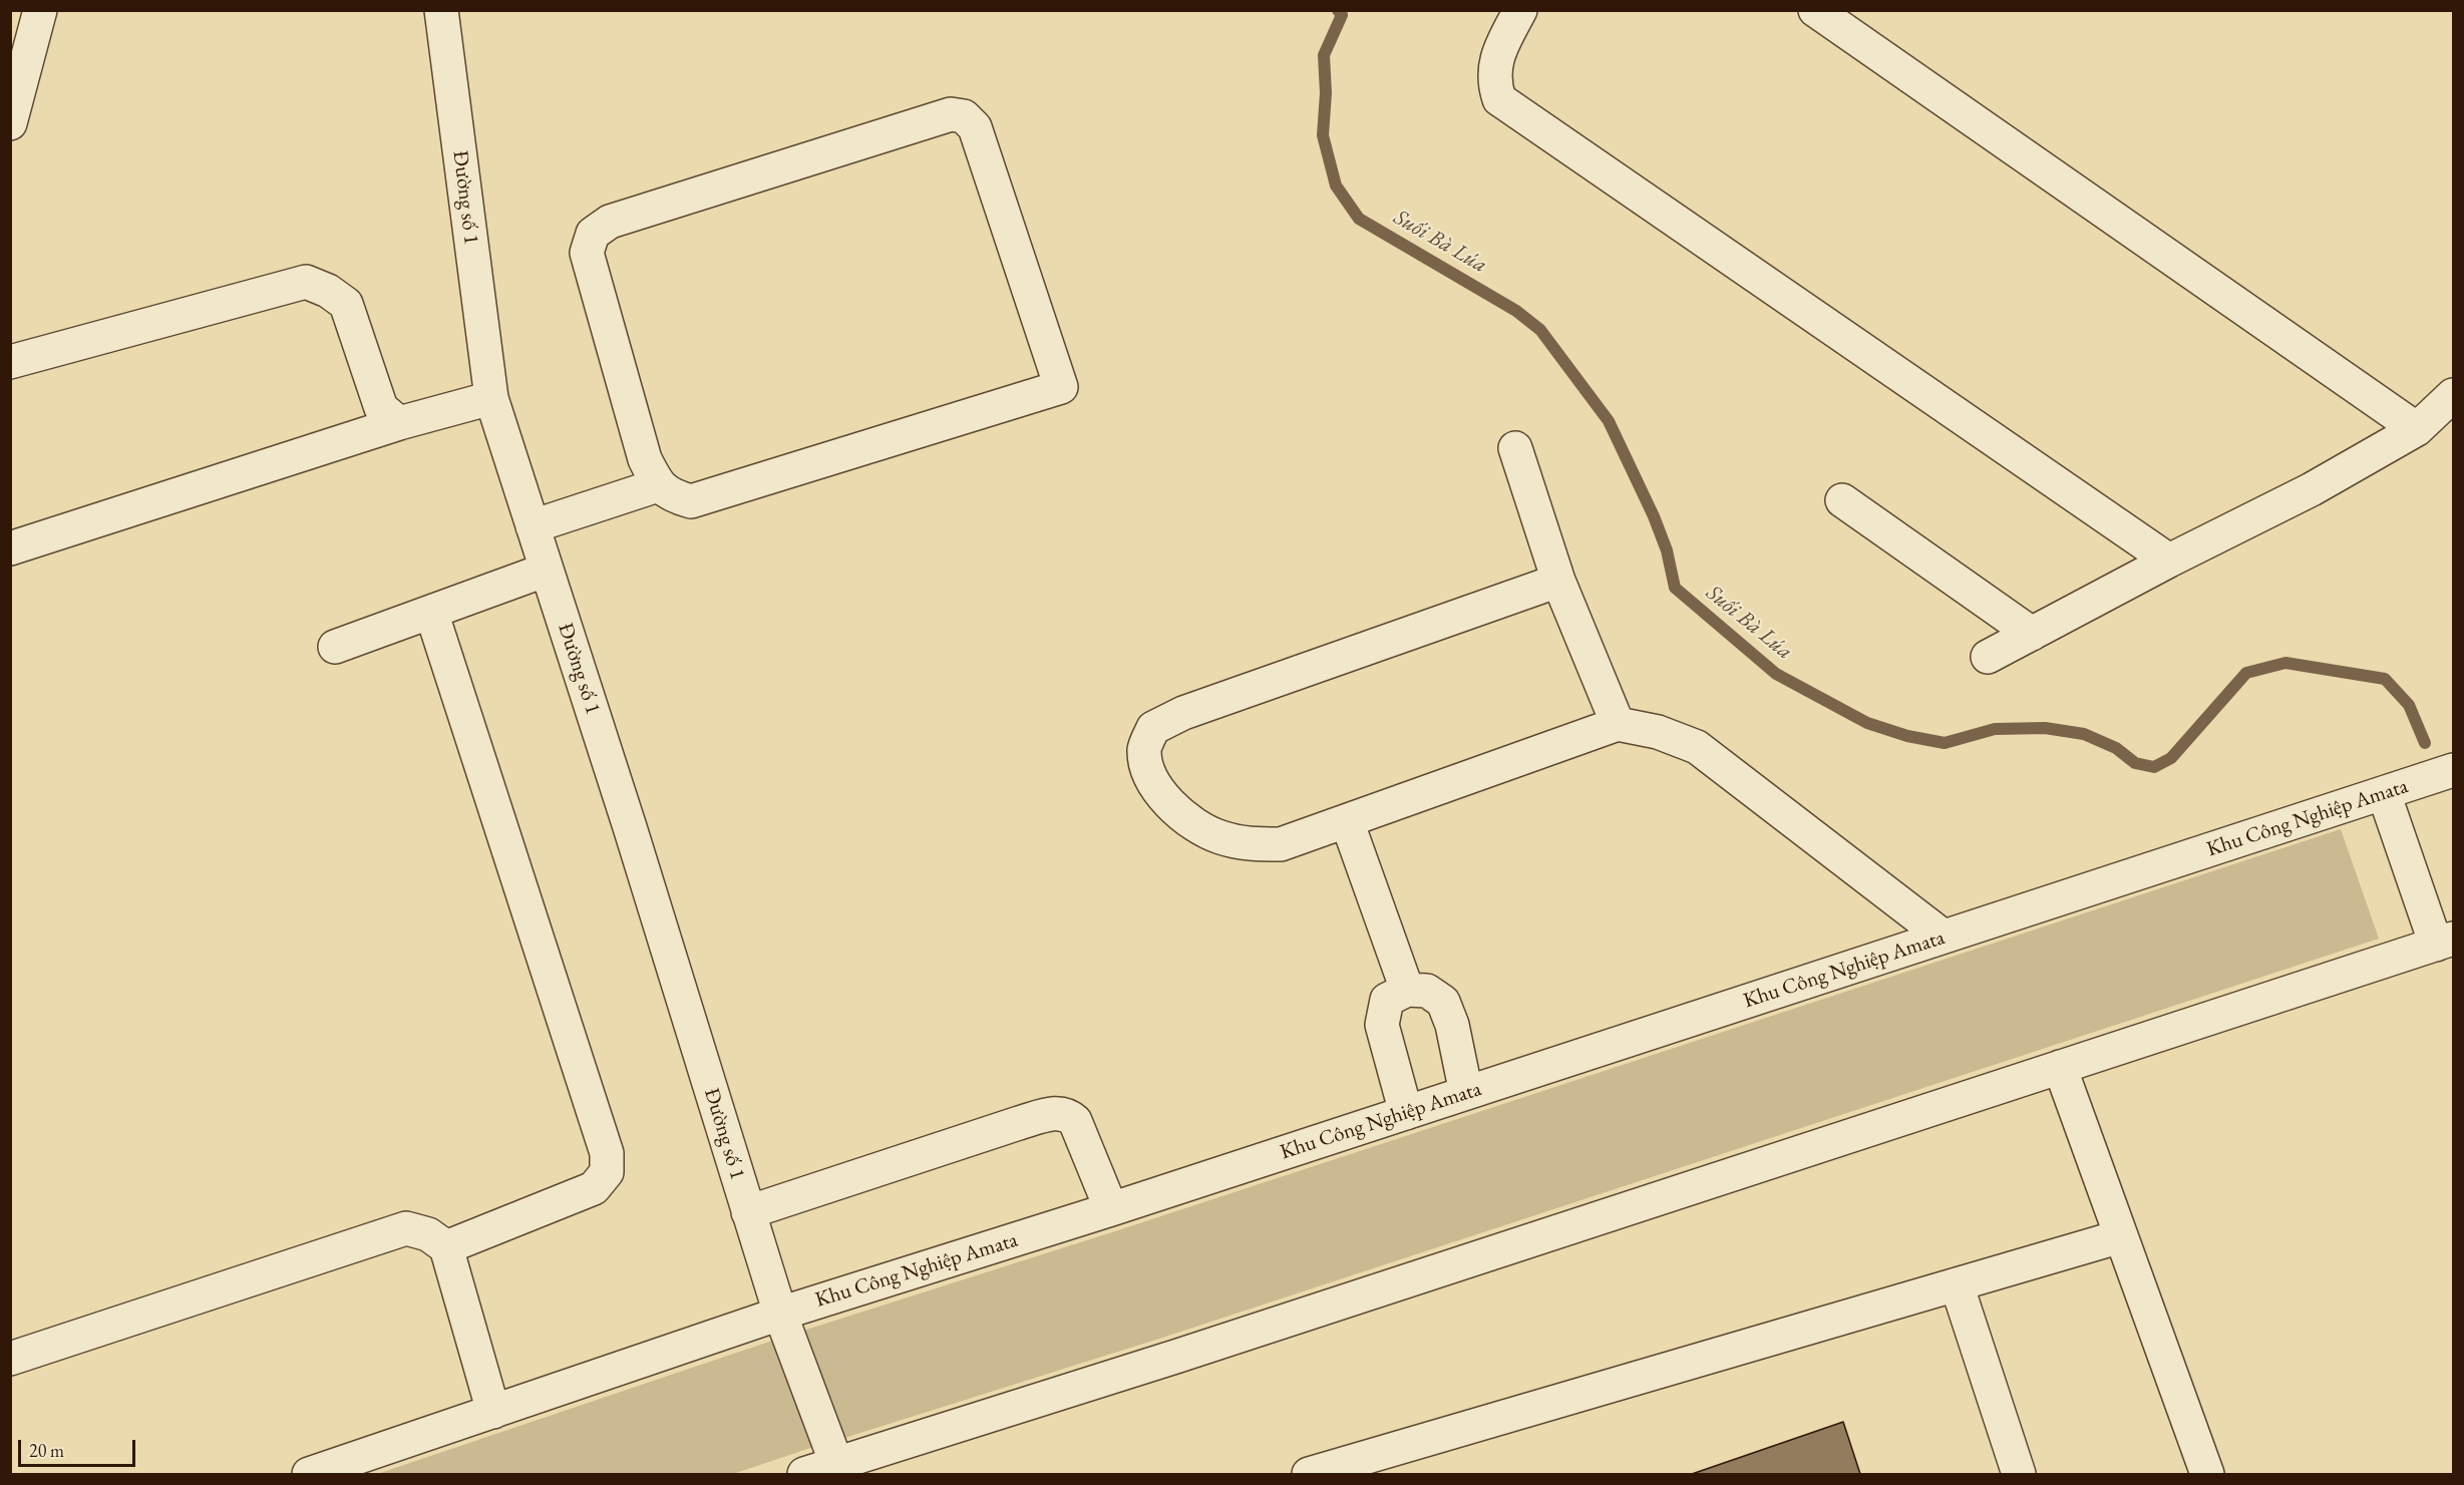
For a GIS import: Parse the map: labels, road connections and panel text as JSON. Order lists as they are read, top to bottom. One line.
{"streets":{"street":["Đường số 1","Khu Công Nghiệp Amata"]},"crossings":[["Đường số 1","Khu Công Nghiệp Amata"]],"water":["Suối Bà Lúa"],"scale_bar":"20 m"}
